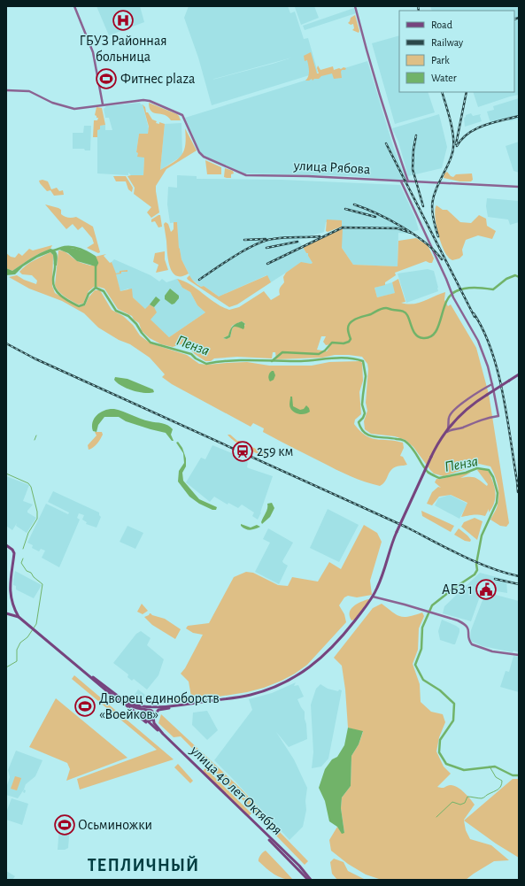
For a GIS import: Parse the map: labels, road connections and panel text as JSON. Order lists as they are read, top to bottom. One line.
{"streets":{"main road":["улица 40 лет Октября"],"street":["улица Рябова"]},"districts":["ТЕПЛИЧНЫЙ"],"water":["Пенза"],"places":{"hospital":["ГБУЗ Районная больница"],"sports":["Фитнес plaza","Дворец единоборств «Воейков»","Осьминожки"],"station":["259 км"],"public building":["АБЗ 1"]},"legend":["Road","Railway","Park","Water"]}
